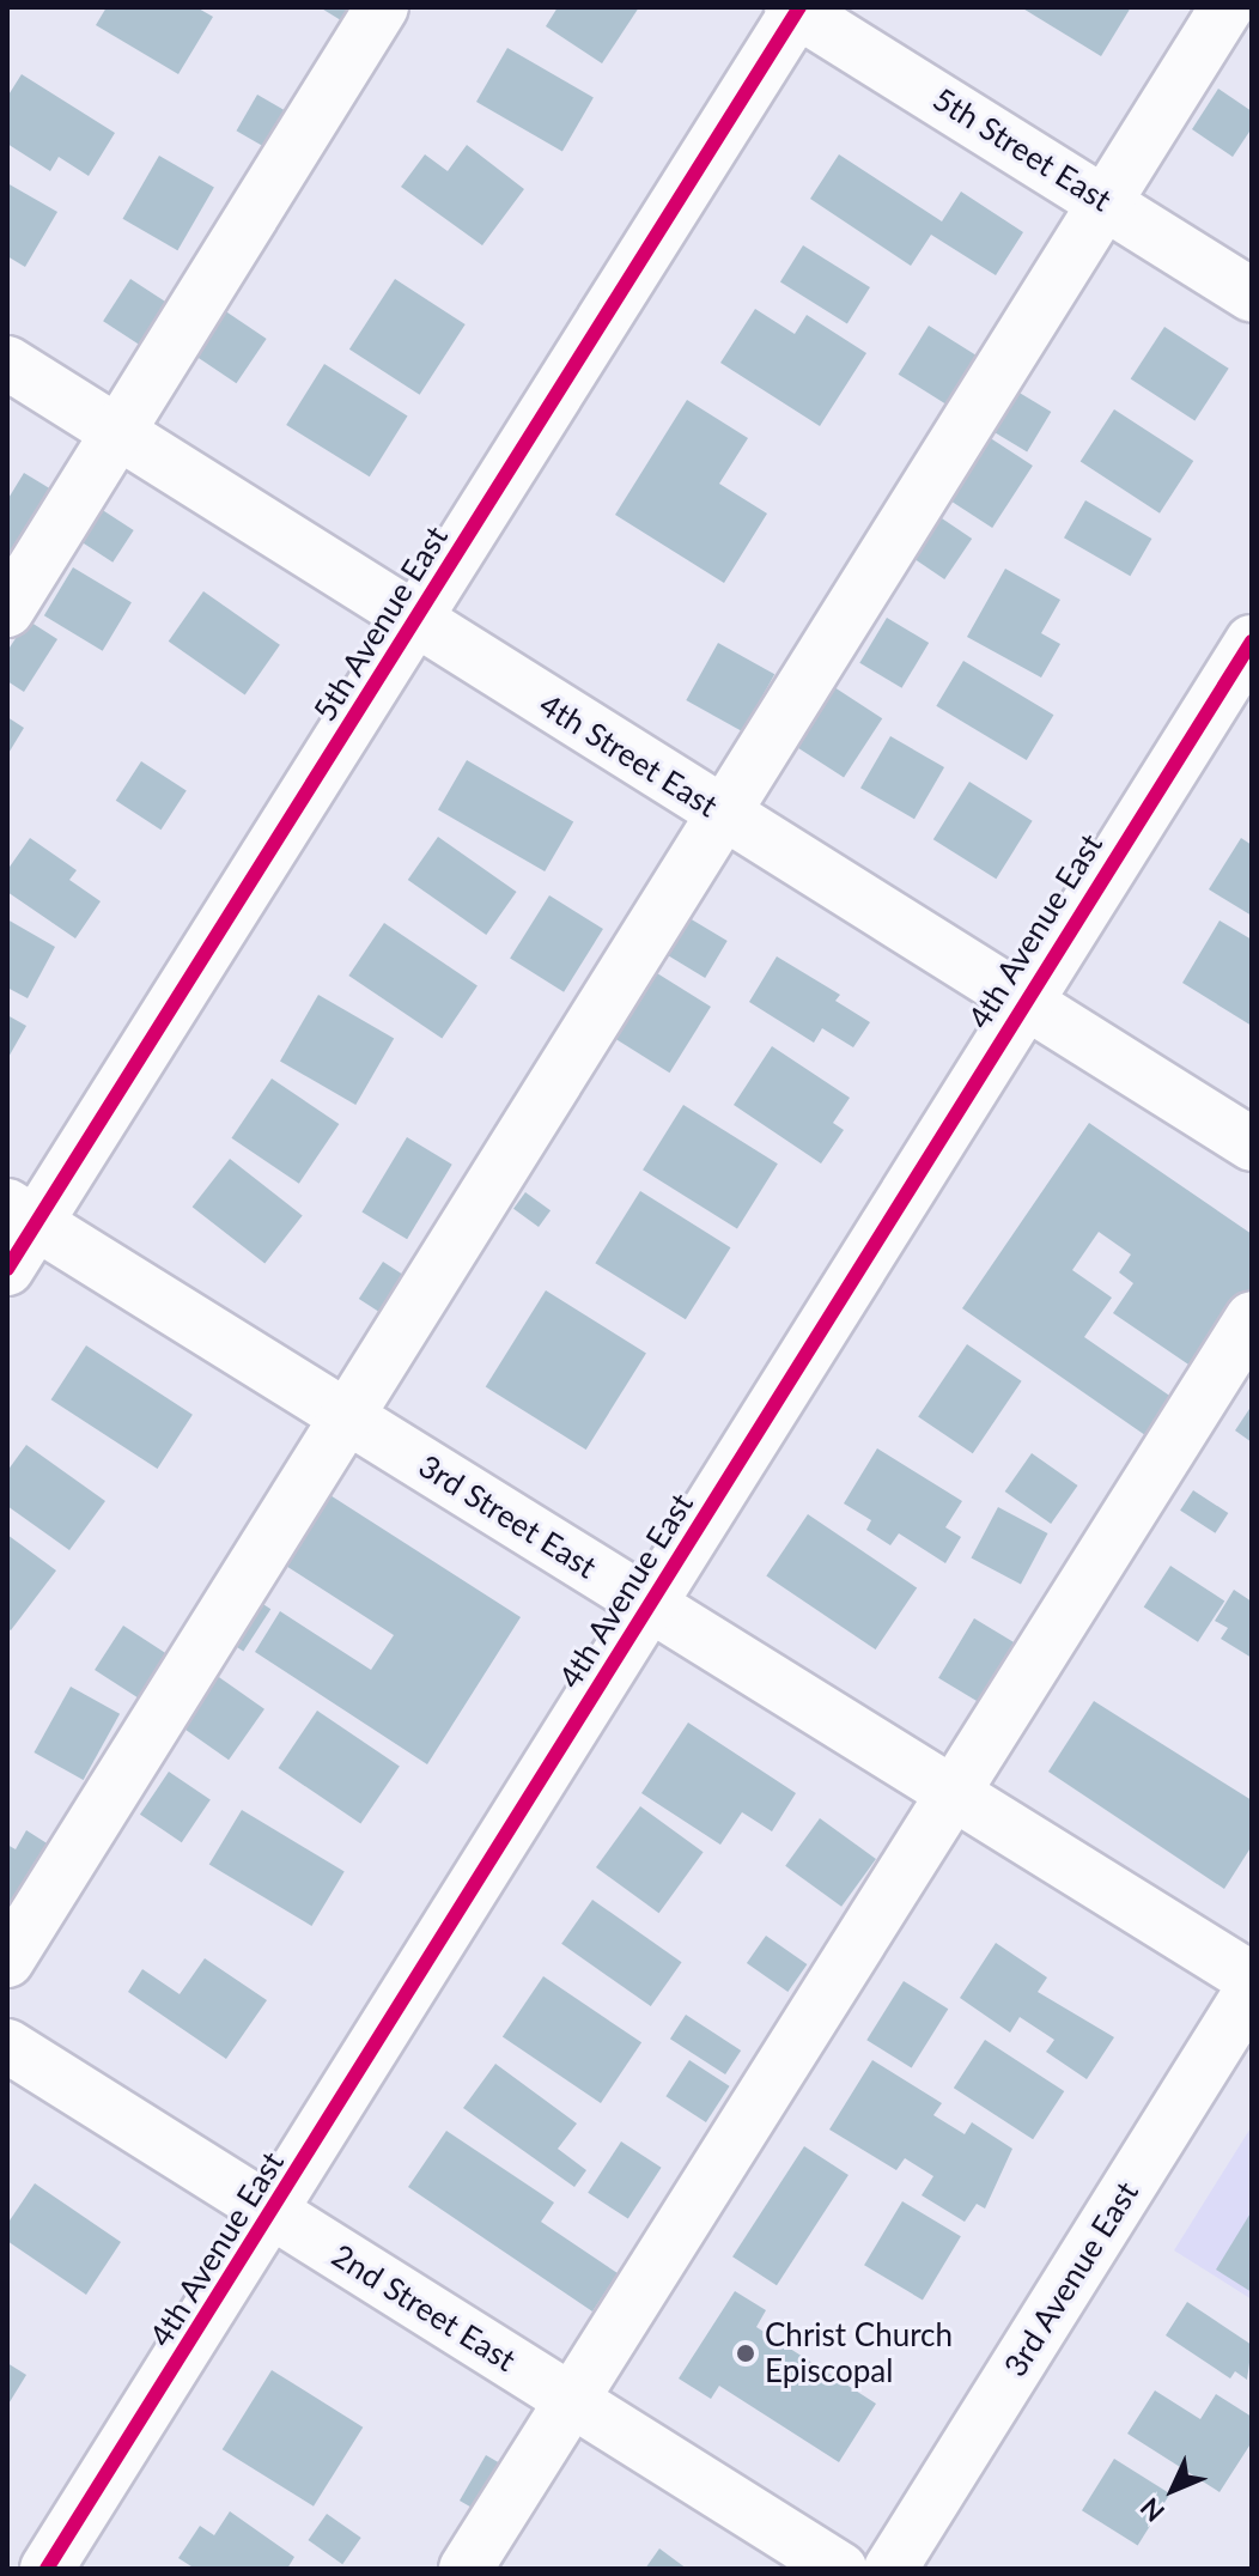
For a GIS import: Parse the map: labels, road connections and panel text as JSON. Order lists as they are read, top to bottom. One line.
{"streets":{"street":["5th Street East","5th Avenue East","4th Street East","4th Avenue East","3rd Street East","3rd Avenue East","2nd Street East"]},"crossings":[["5th Street East","5th Avenue East"],["5th Avenue East","4th Street East"],["5th Avenue East","3rd Street East"],["4th Street East","4th Avenue East"],["4th Avenue East","3rd Street East"],["4th Avenue East","2nd Street East"]],"places":["Christ Church Episcopal"],"north":"bottom left"}
